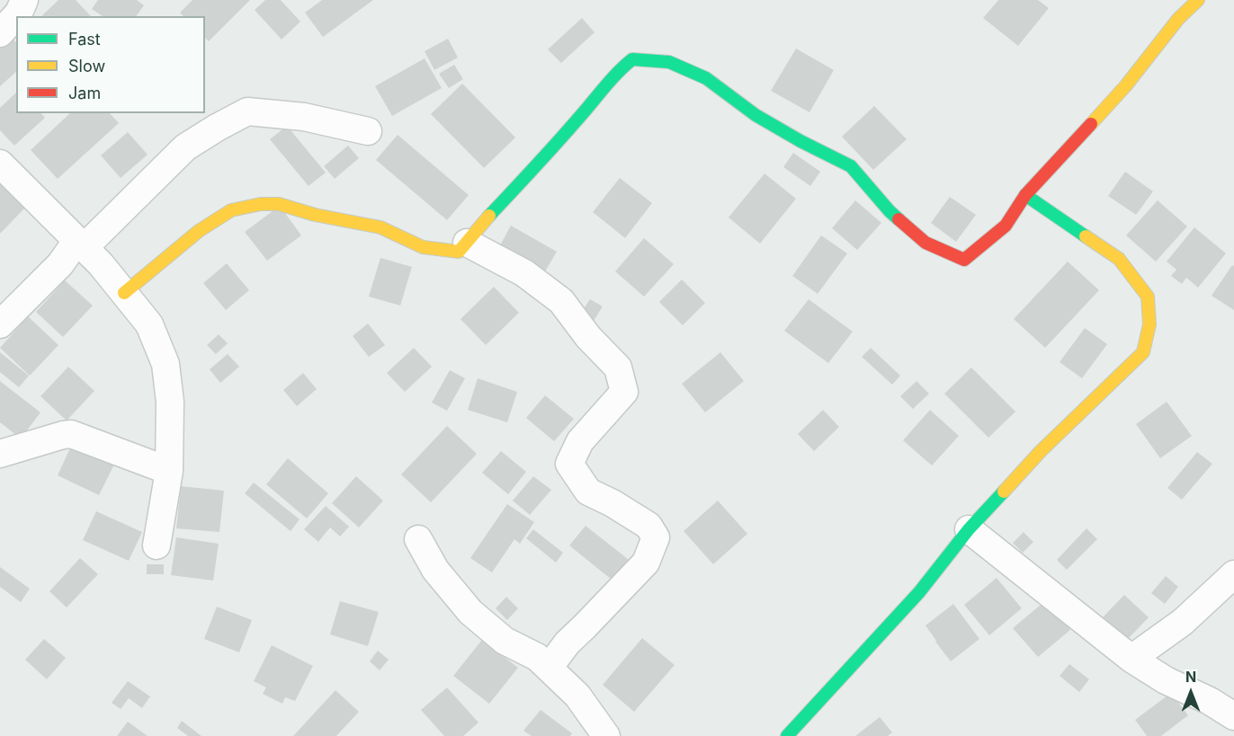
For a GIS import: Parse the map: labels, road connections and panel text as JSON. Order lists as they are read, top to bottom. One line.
{"legend":["Fast","Slow","Jam"],"north":"top"}
